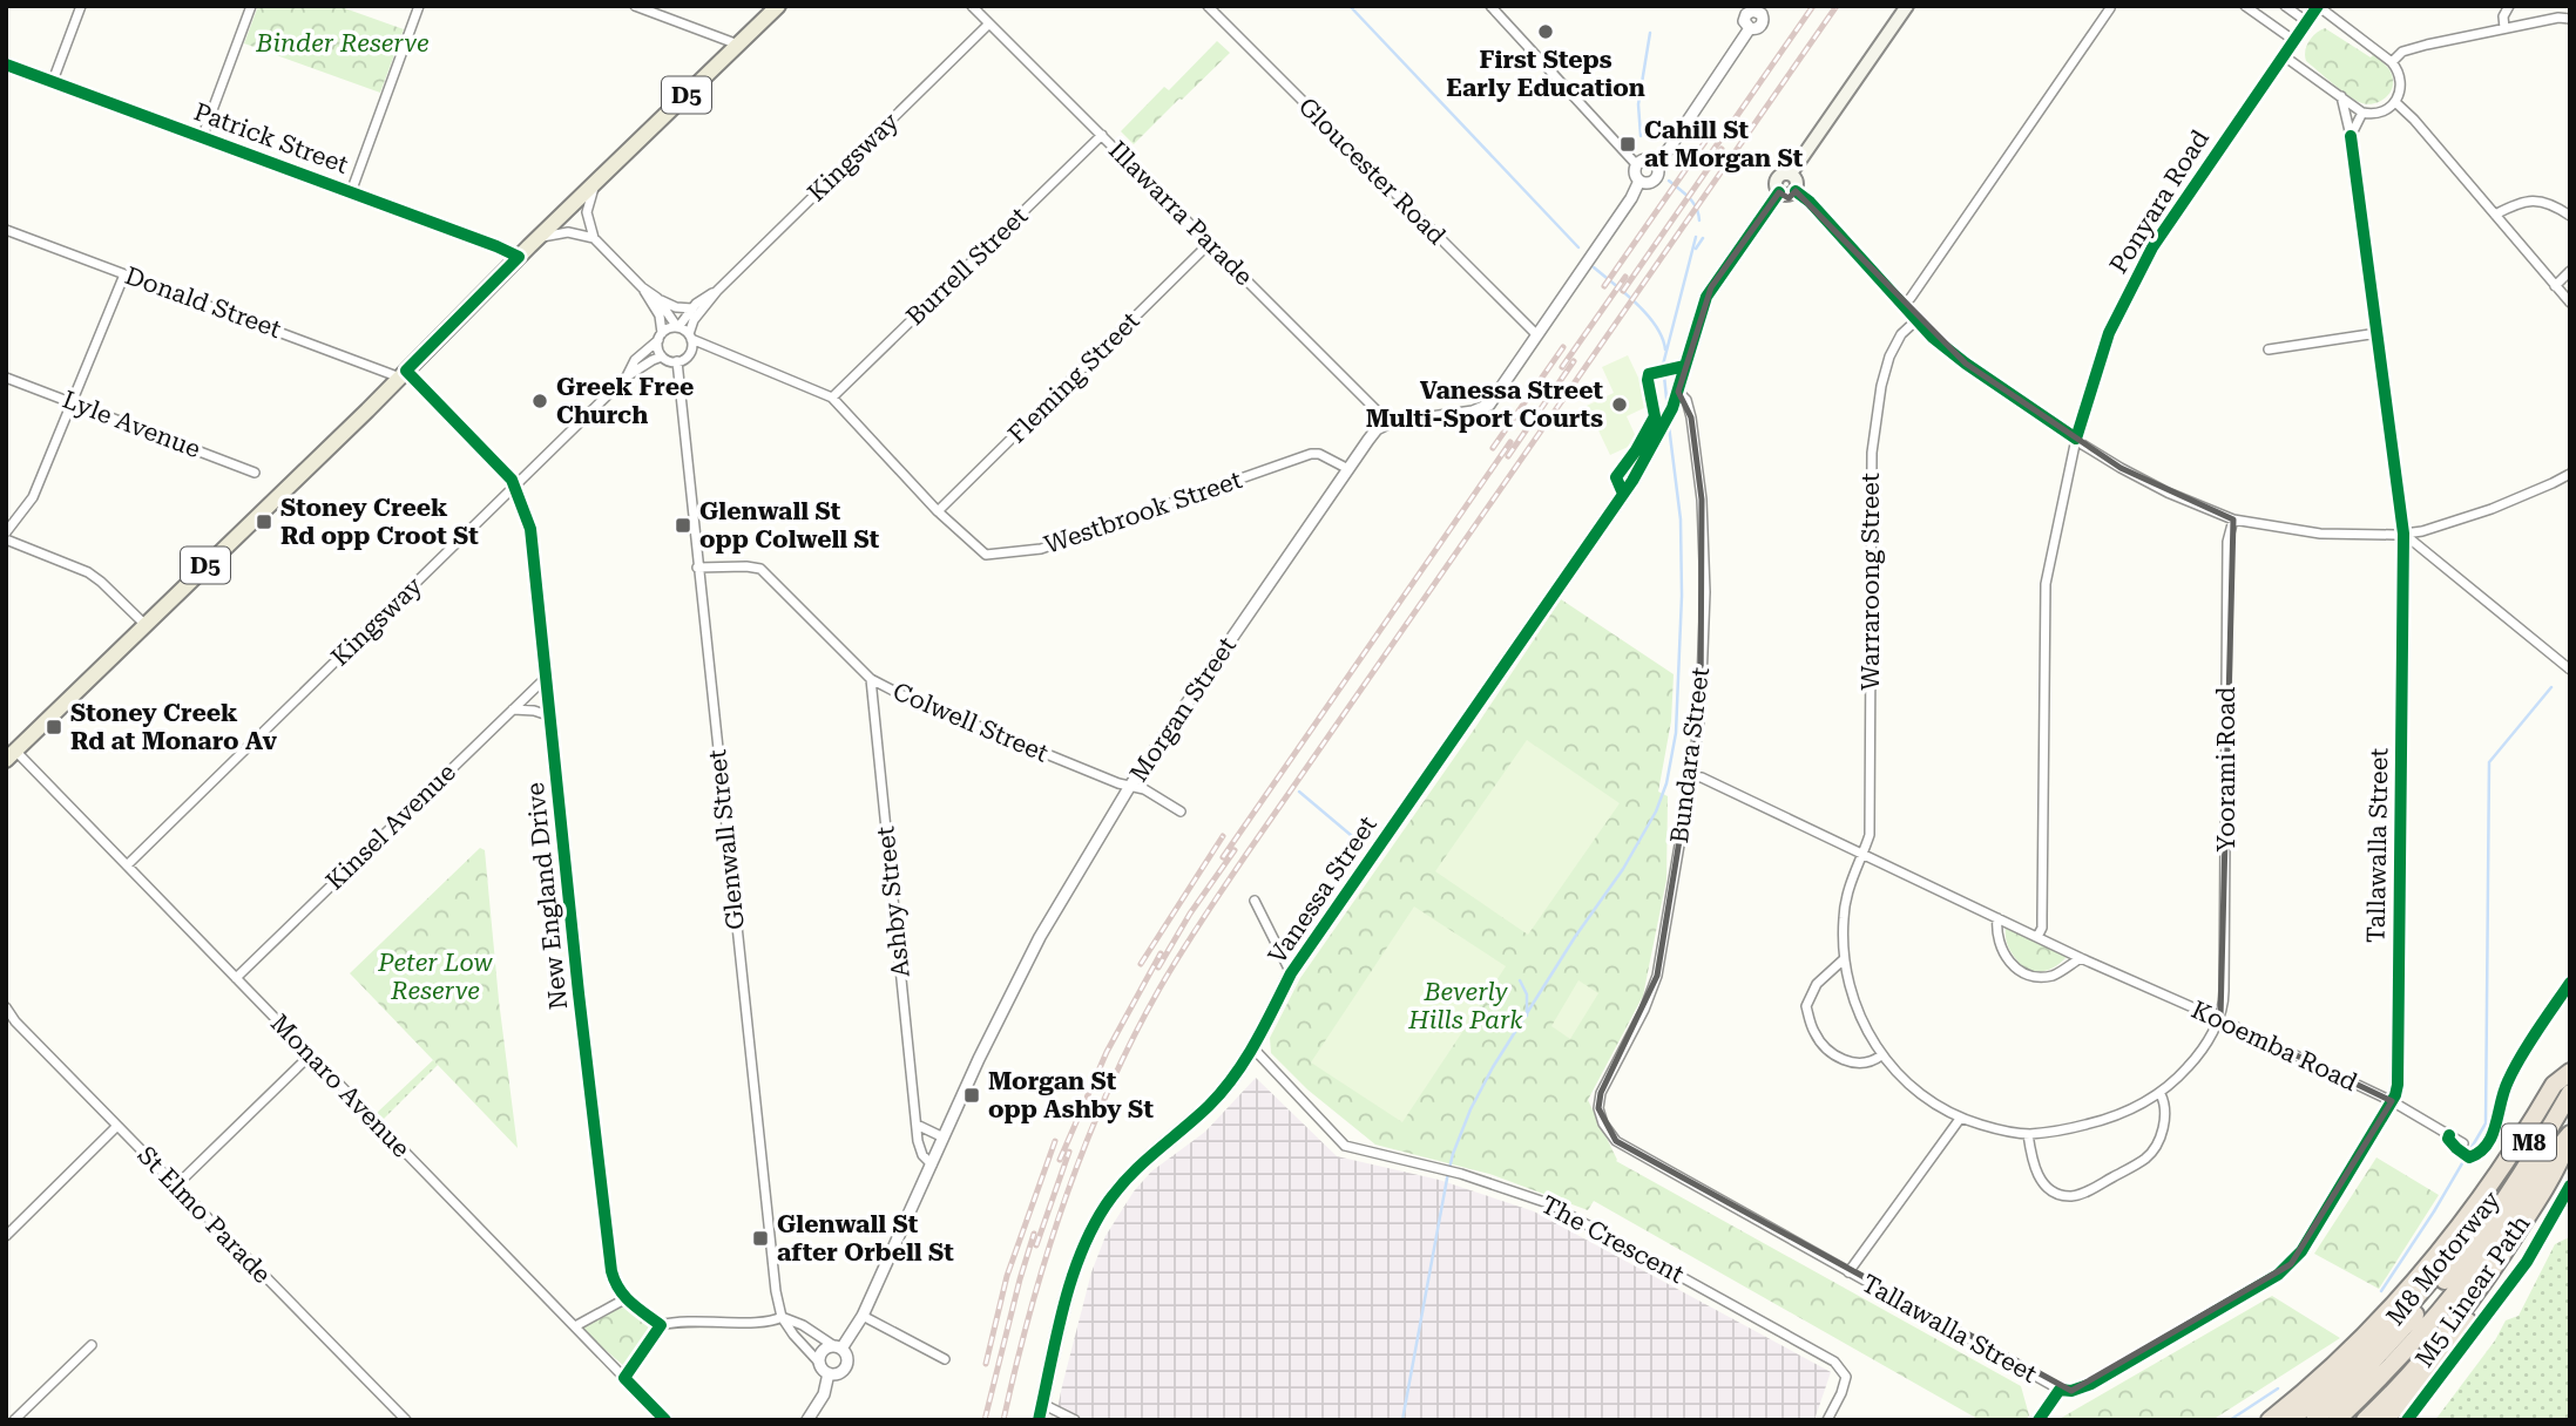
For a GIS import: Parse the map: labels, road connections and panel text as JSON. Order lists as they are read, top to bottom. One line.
{"streets":{"highway":["M8","M8 Motorway"],"main road":["D5","Vanessa Street"],"street":["Patrick Street","Kingsway","Gloucester Road","Ponyara Road","Illawarra Parade","Burrell Street","Donald Street","Fleming Street","Lyle Avenue","Westbrook Street","Warraroong Street","Morgan Street","Colwell Street","Bundara Street","Yoorami Road","Kinsel Avenue","Glenwall Street","Tallawalla Street","New England Drive","Ashby Street","Kooemba Road","Monaro Avenue","St Elmo Parade","The Crescent"],"cycle path":["M5 Linear Path"]},"crossings":[["D5","Patrick Street"],["D5","Donald Street"],["D5","Monaro Avenue"],["Kingsway","Illawarra Parade"],["Kingsway","Westbrook Street"],["Kingsway","Glenwall Street"],["Kingsway","New England Drive"],["Kingsway","Monaro Avenue"],["Ponyara Road","Kooemba Road"],["Illawarra Parade","Burrell Street"],["Illawarra Parade","Fleming Street"],["Illawarra Parade","Morgan Street"],["Burrell Street","Westbrook Street"],["Fleming Street","Westbrook Street"],["Westbrook Street","Morgan Street"],["Westbrook Street","Glenwall Street"],["Warraroong Street","Yoorami Road"],["Warraroong Street","Kooemba Road"],["Morgan Street","Colwell Street"],["Morgan Street","Ashby Street"],["Colwell Street","Glenwall Street"],["Colwell Street","Ashby Street"],["Bundara Street","Tallawalla Street"],["Bundara Street","Vanessa Street"],["Bundara Street","Kooemba Road"],["Yoorami Road","Kooemba Road"],["Kinsel Avenue","New England Drive"],["Kinsel Avenue","Monaro Avenue"],["Tallawalla Street","Kooemba Road"],["Vanessa Street","The Crescent"]],"parks":["Binder Reserve","Peter Low Reserve","Beverly Hills Park"],"places":{"other":["First Steps Early Education","Greek Free Church","Vanessa Street Multi-Sport Courts"],"transit":["Cahill St at Morgan St","Stoney Creek Rd opp Croot St","Glenwall St opp Colwell St","Stoney Creek Rd at Monaro Av","Morgan St opp Ashby St","Glenwall St after Orbell St"]}}
